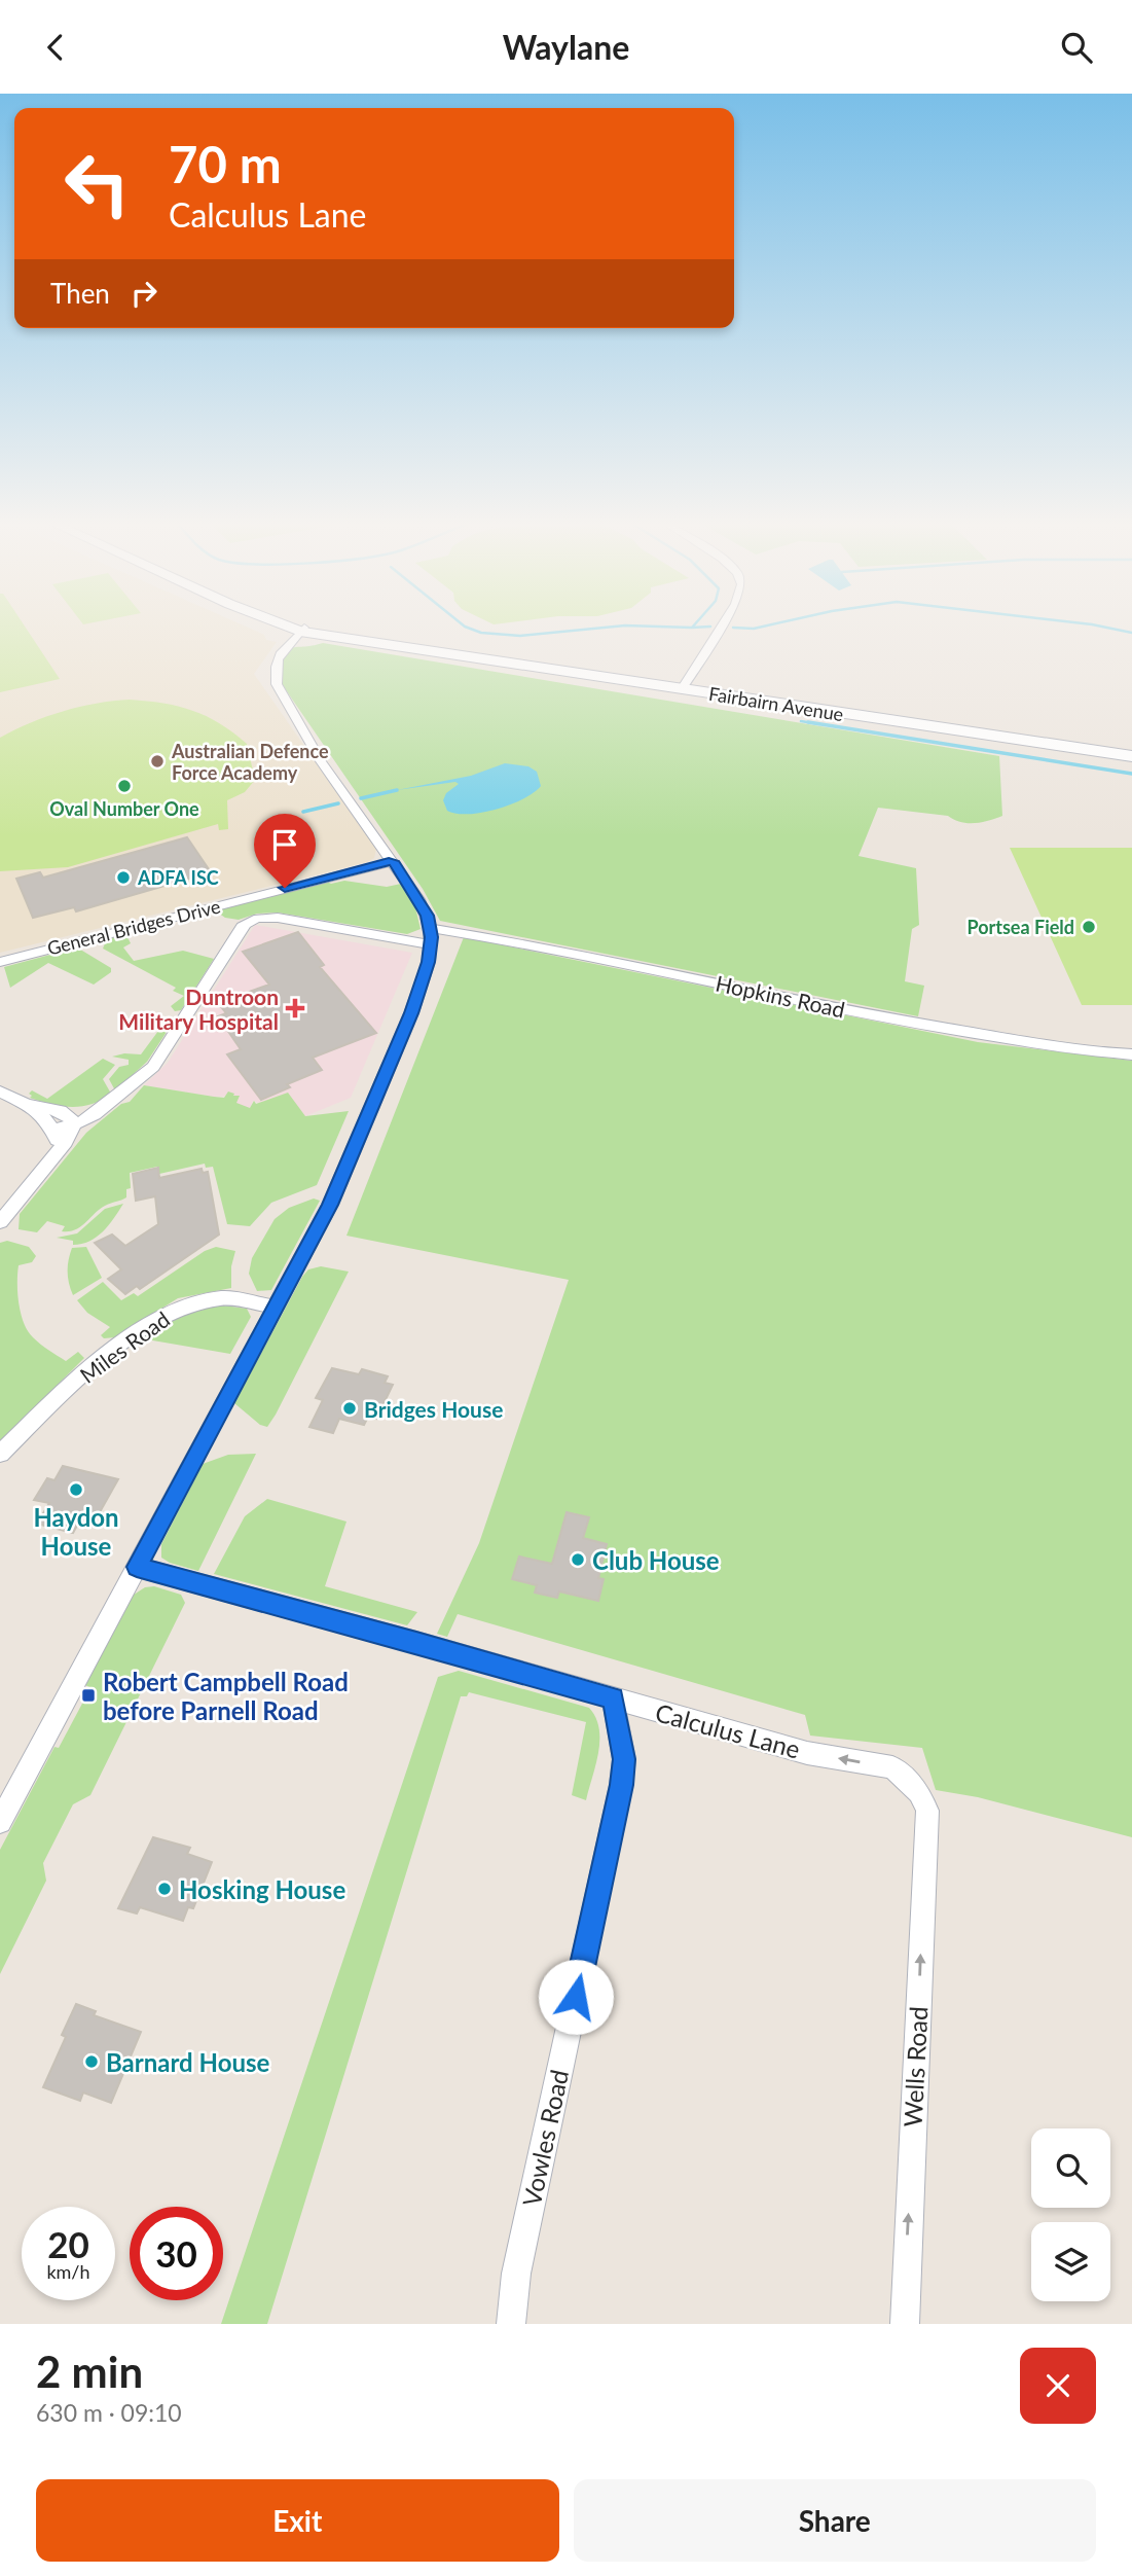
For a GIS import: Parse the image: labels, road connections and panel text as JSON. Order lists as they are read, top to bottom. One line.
{"streets":{"main road":["Fairbairn Avenue"],"street":["General Bridges Drive","Hopkins Road","Miles Road","Calculus Lane","Wells Road","Vowles Road"]},"crossings":[["Calculus Lane","Wells Road"],["Calculus Lane","Vowles Road"]],"one_way":["Calculus Lane","Wells Road"],"places":{"other":["Australian Defence Force Academy","Oval Number One","ADFA ISC","Portsea Field","Bridges House","Haydon House","Club House","Hosking House","Barnard House"],"health":["Duntroon Military Hospital"],"transit":["Robert Campbell Road before Parnell Road"]},"page":{"header":"Waylane","turn":["70 m","Calculus Lane"],"then":"Then","speed":"20 km/h","limit":"30","heading":["2 min","630 m · 09:10"],"buttons":["Exit","Share"]}}
